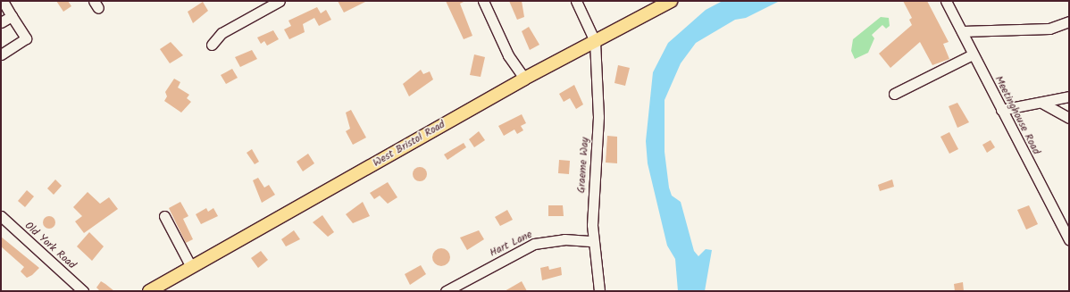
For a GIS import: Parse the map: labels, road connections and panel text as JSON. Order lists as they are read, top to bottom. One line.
{"streets":{"main road":["West Bristol Road"],"street":["Meetinghouse Road","Graeme Way","Hart Lane","Old York Road"]},"crossings":[["West Bristol Road","Graeme Way"],["Graeme Way","Hart Lane"]]}
